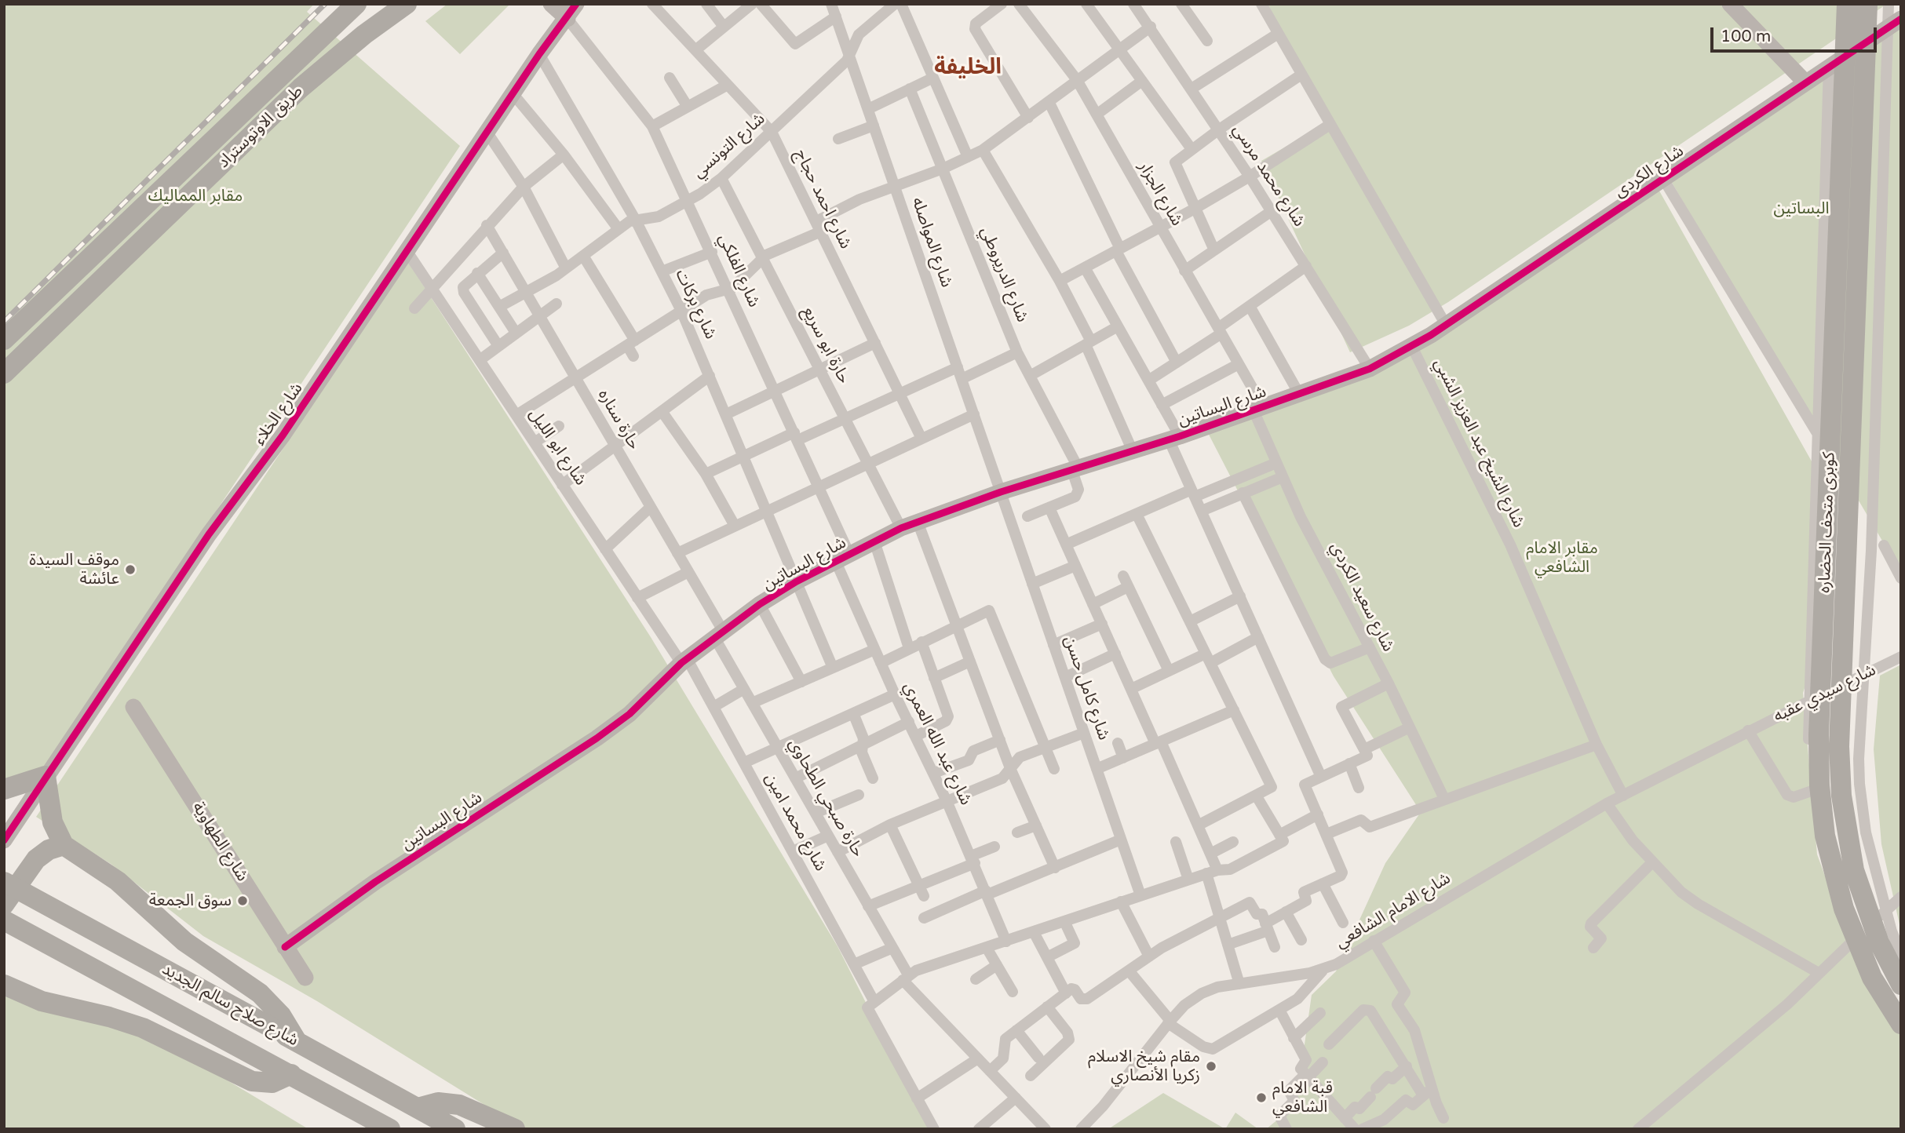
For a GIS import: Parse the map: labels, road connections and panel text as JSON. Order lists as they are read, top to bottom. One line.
{"streets":{"highway":["طريق الاوتوستراد","كوبرى متحف الحضاره","شارع صلاح سالم الجديد"],"street":["شارع التونسي","شارع الكردى","شارع محمد مرسي","شارع الجزار","شارع احمد حجاج","شارع المواصله","شارع الفلكي","شارع الدريروطي","شارع بركات","حارة ابو سريع","شارع البساتين","شارع الخلاء","حارة سناره","شارع الشيخ عبد العزيز الشبي","شارع ابو الليل","شارع سعيد الكردي","شارع كامل حسن","شارع سيدي عقبه","شارع عبد الله العمري","حارة صبحي الطحاوي","شارع محمد امين","شارع الطهاوية","شارع الامام الشافعي"]},"crossings":[["شارع التونسي","شارع احمد حجاج"],["شارع التونسي","شارع المواصله"],["شارع التونسي","شارع الفلكي"],["شارع التونسي","شارع بركات"],["شارع التونسي","حارة ابو سريع"],["شارع التونسي","حارة سناره"],["شارع الكردى","شارع البساتين"],["شارع الكردى","شارع الشيخ عبد العزيز الشبي"],["شارع محمد مرسي","شارع البساتين"],["شارع الجزار","شارع البساتين"],["شارع الجزار","شارع سعيد الكردي"],["شارع المواصله","شارع البساتين"],["شارع المواصله","شارع كامل حسن"],["شارع الفلكي","شارع البساتين"],["شارع الفلكي","شارع الخلاء"],["شارع الفلكي","شارع عبد الله العمري"],["شارع الدريروطي","شارع البساتين"],["شارع بركات","شارع البساتين"],["شارع بركات","شارع الخلاء"],["حارة ابو سريع","شارع البساتين"],["شارع البساتين","حارة سناره"],["شارع البساتين","شارع الشيخ عبد العزيز الشبي"],["شارع البساتين","شارع ابو الليل"],["شارع البساتين","شارع سعيد الكردي"],["شارع البساتين","شارع كامل حسن"],["شارع البساتين","شارع عبد الله العمري"],["شارع البساتين","حارة صبحي الطحاوي"],["شارع البساتين","شارع محمد امين"],["شارع البساتين","شارع الطهاوية"],["شارع الخلاء","شارع ابو الليل"],["حارة سناره","حارة صبحي الطحاوي"],["شارع الشيخ عبد العزيز الشبي","شارع الامام الشافعي"],["شارع ابو الليل","شارع محمد امين"],["شارع سيدي عقبه","شارع الامام الشافعي"]],"districts":["الخليفة"],"parks":["مقابر المماليك","البساتين","مقابر الامام الشافعي"],"places":["موقف السيدة عائشة","سوق الجمعة","مقام شيخ الاسلام زكريا الأنصاري","قبة الامام الشافعي"],"scale_bar":"100 m"}
